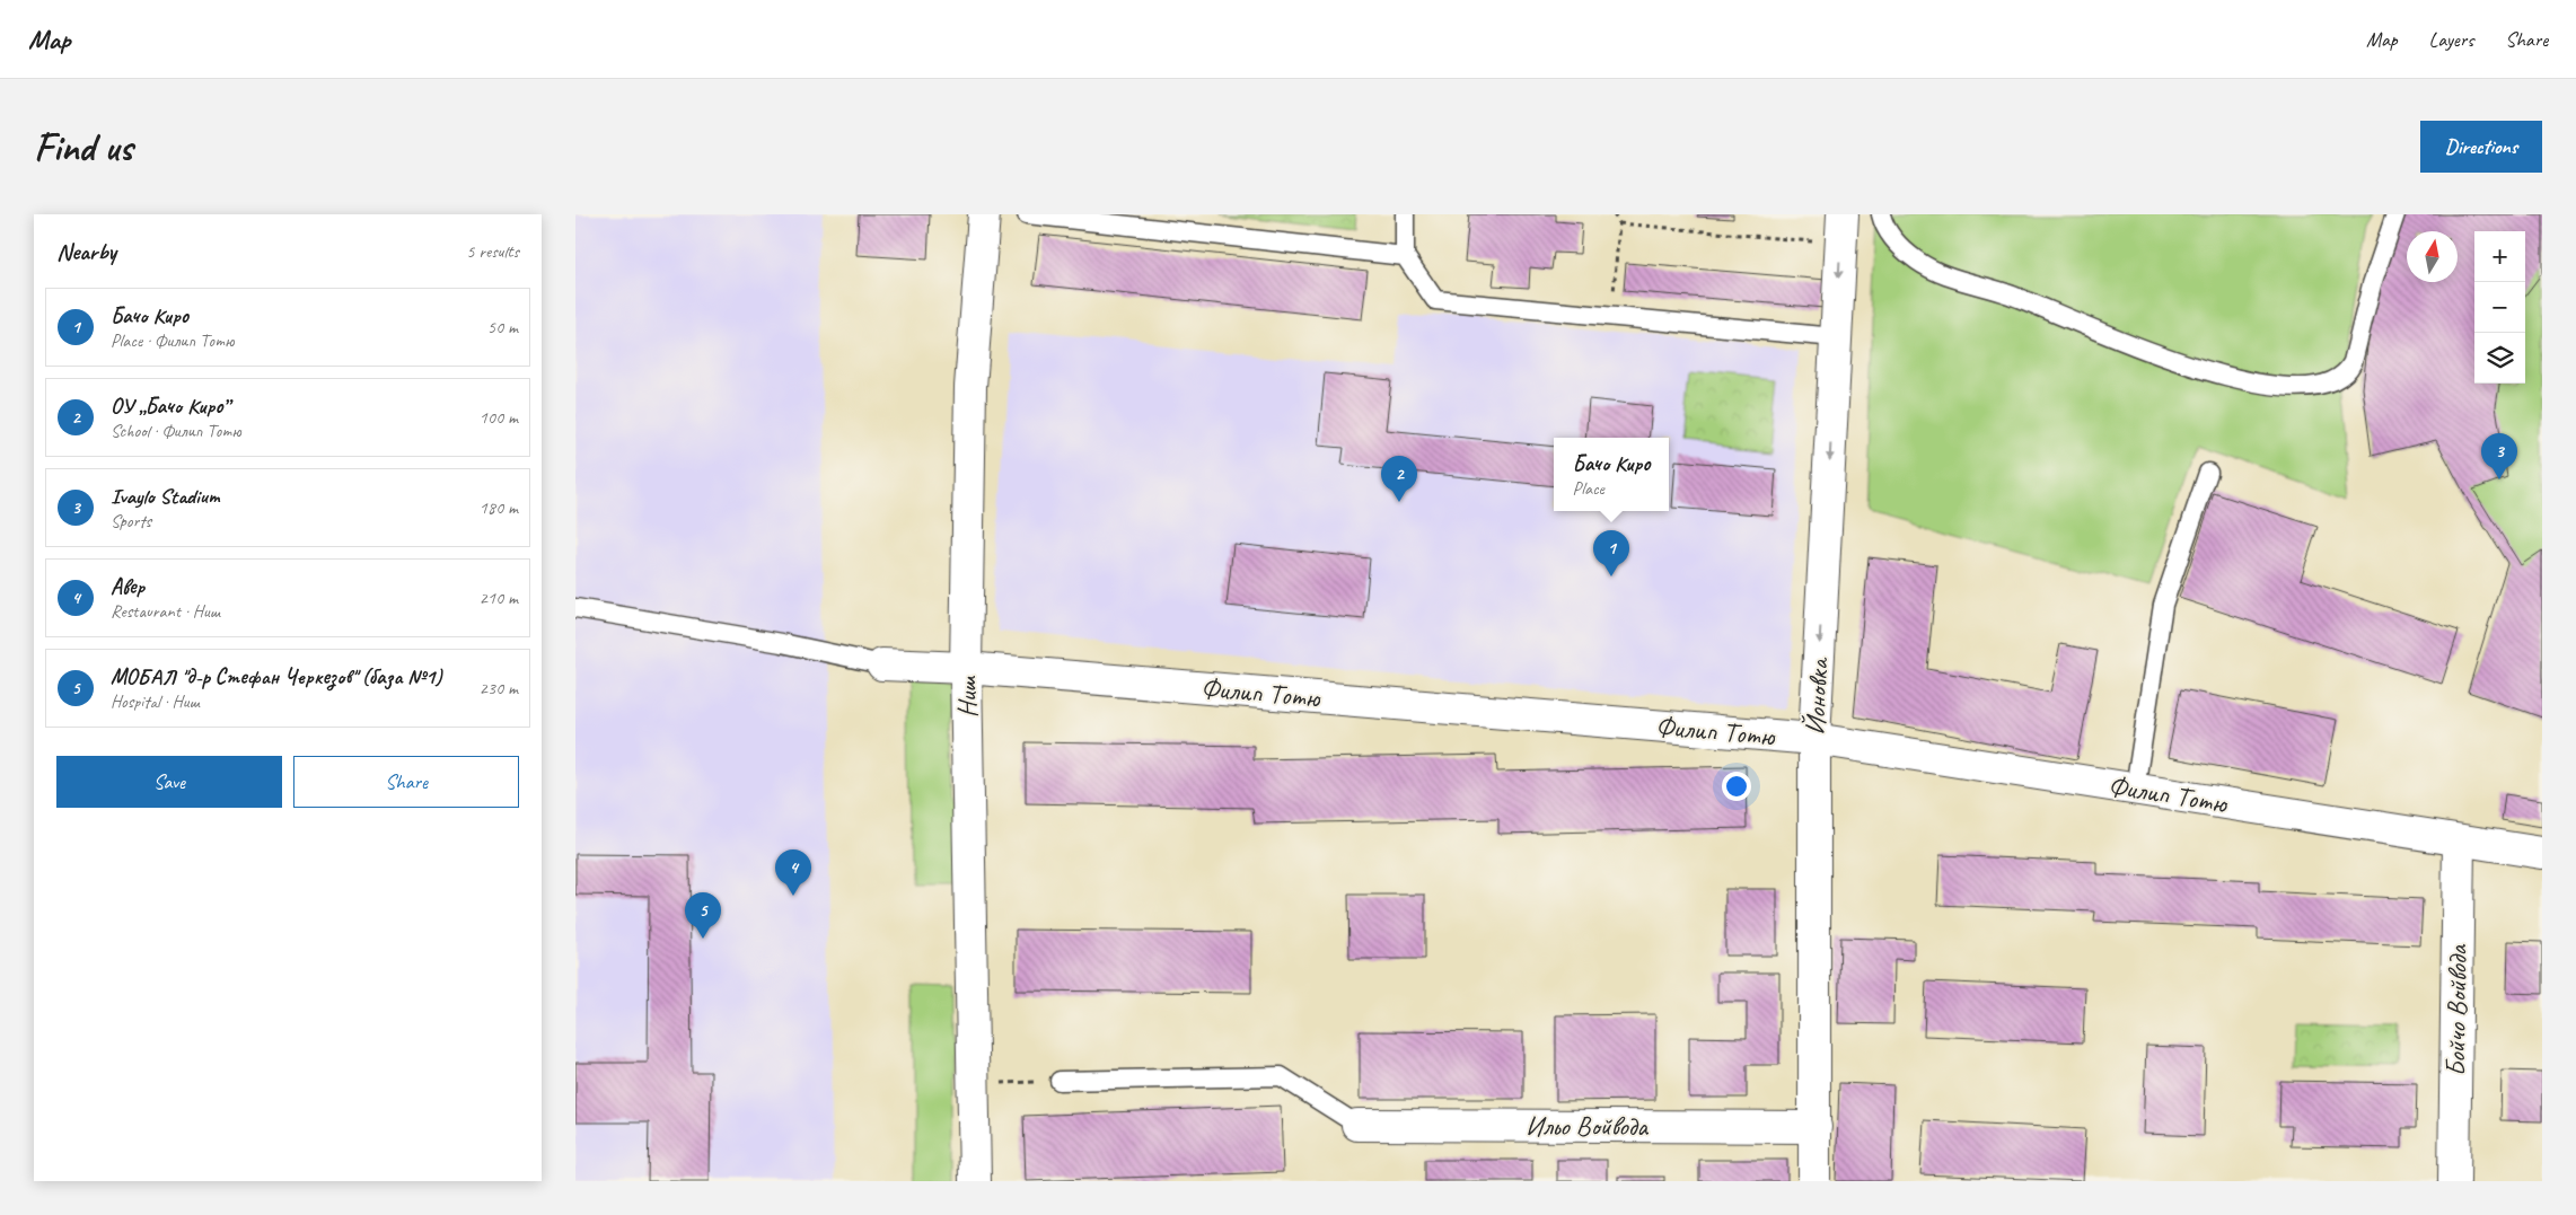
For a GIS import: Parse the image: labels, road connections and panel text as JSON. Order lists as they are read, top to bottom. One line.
{"streets":{"street":["Филип Тотю","Ниш","Йоновка","Бойчо Войвода","Ильо Войвода"]},"crossings":[["Филип Тотю","Ниш"],["Филип Тотю","Йоновка"],["Филип Тотю","Бойчо Войвода"],["Йоновка","Ильо Войвода"]],"one_way":["Йоновка"],"north":"top","page":{"header":"Map","nav":["Map","Layers","Share"],"buttons":["Directions",["Save","Share"]],"title":"Find us","heading":["Nearby","5 results"],"map_buttons":["+","−"],"list":[{"mark":"1","name":"Бачо Киро","note":"Place · Филип Тотю","value":"50 m"},{"mark":"2","name":"ОУ „Бачо Киро”","note":"School · Филип Тотю","value":"100 m"},{"mark":"3","name":"Ivaylo Stadium","note":"Sports","value":"180 m"},{"mark":"4","name":"Авер","note":"Restaurant · Ниш","value":"210 m"},{"mark":"5","name":"МОБАЛ \"д-р Стефан Черкезов\" (база №1)","note":"Hospital · Ниш","value":"230 m"}],"pins":["3","2","1","4","5"],"popup":["Бачо Киро","Place"]}}
